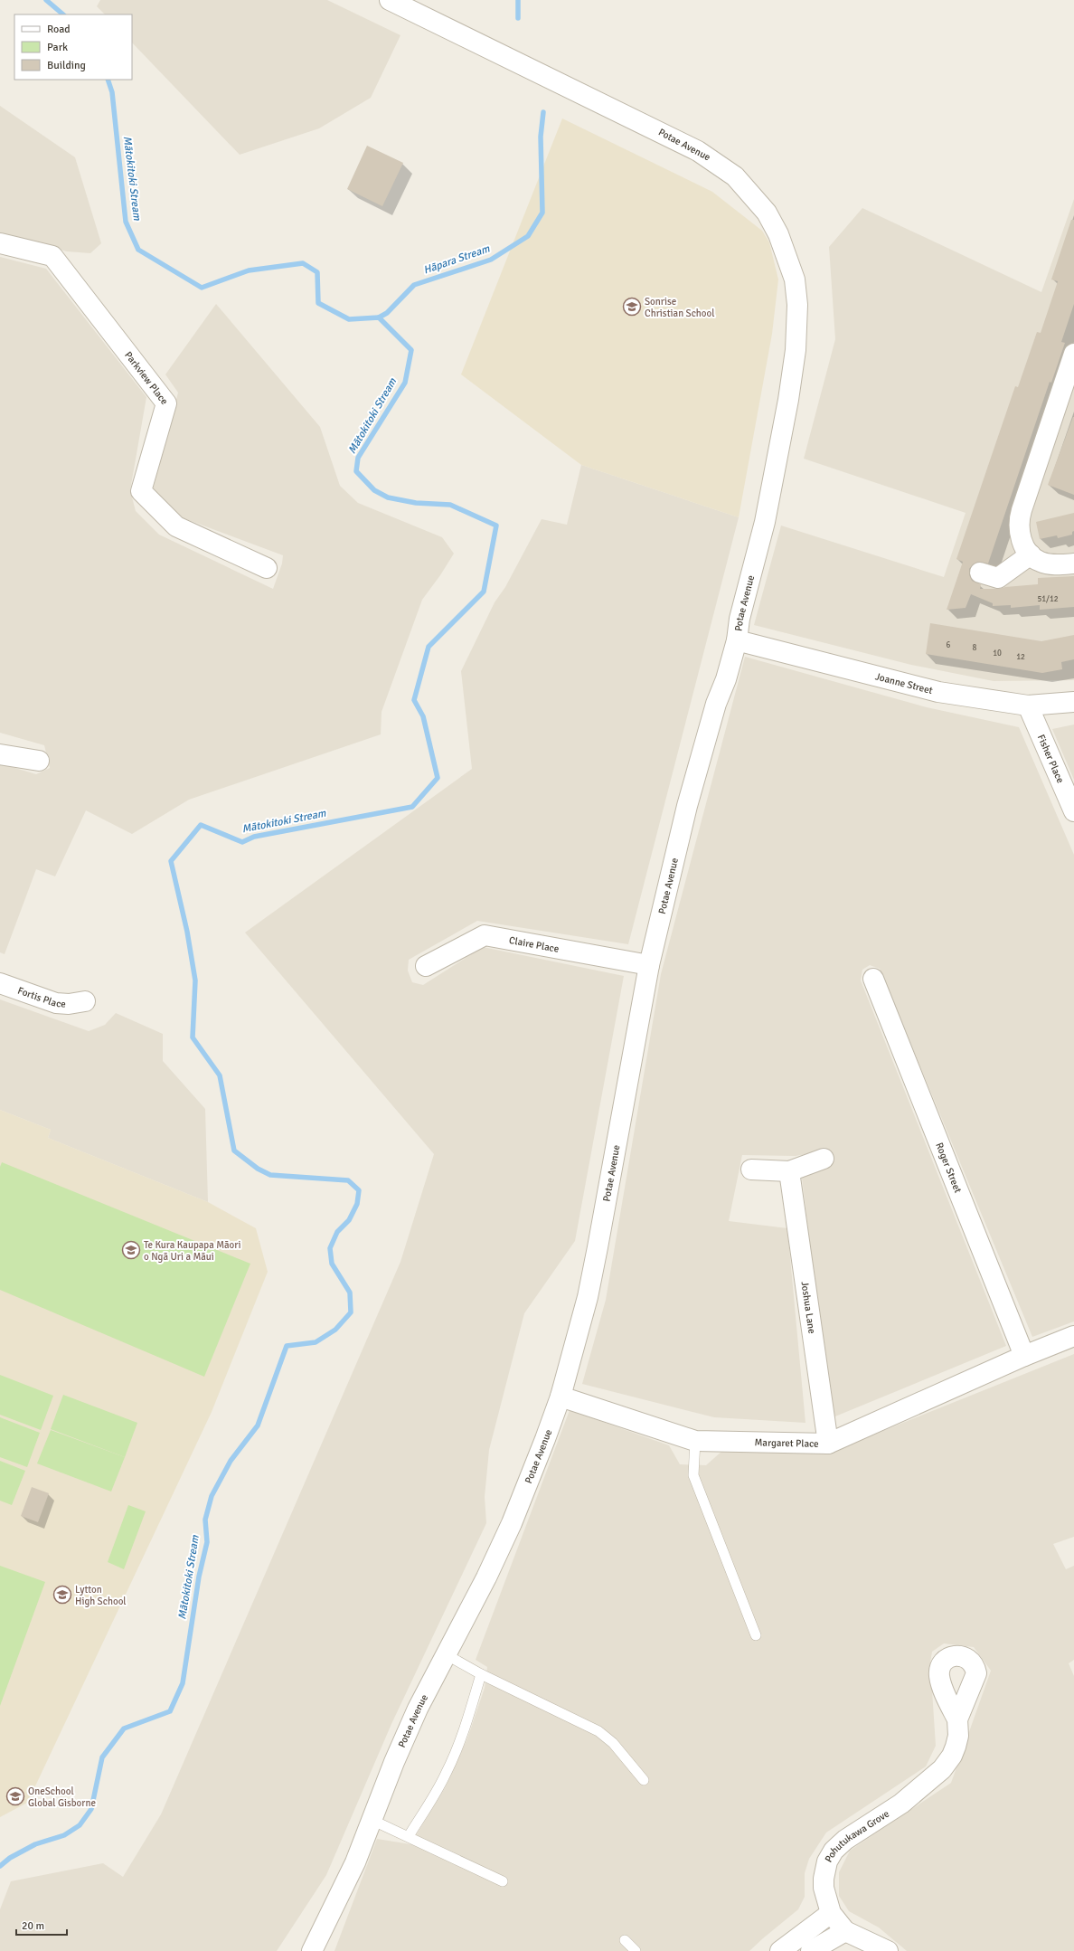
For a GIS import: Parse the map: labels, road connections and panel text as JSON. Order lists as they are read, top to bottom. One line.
{"streets":{"street":["Potae Avenue","Parkview Place","Joanne Street","Fisher Place","Claire Place","Fortis Place","Roger Street","Joshua Lane","Margaret Place","Pohutukawa Grove"]},"crossings":[["Potae Avenue","Joanne Street"],["Potae Avenue","Claire Place"],["Potae Avenue","Margaret Place"],["Joanne Street","Fisher Place"],["Roger Street","Margaret Place"],["Joshua Lane","Margaret Place"]],"water":["Mātokitoki Stream","Hāpara Stream"],"places":{"school or university":["Sonrise Christian School","Te Kura Kaupapa Māori o Ngā Uri a Māui","Lytton High School","OneSchool Global Gisborne"]},"house_numbers":["51/12","6","8","10","12"],"legend":["Road","Park","Building"],"scale_bar":"20 m"}
